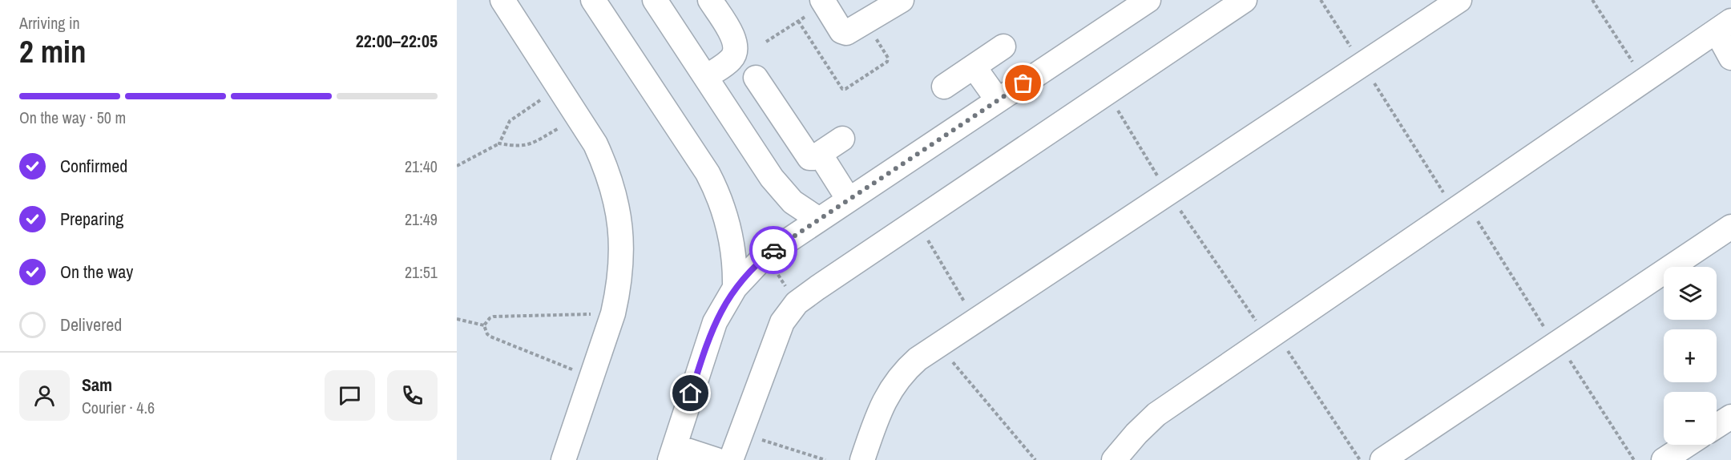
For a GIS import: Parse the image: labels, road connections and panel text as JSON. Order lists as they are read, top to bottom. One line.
{"page":{"heading":["2 min","Arriving in","22:00–22:05"],"panel":["Sam","Courier · 4.6"],"bar":"On the way · 50 m","list":[["Confirmed","21:40"],["Preparing","21:49"],["On the way","21:51"],"Delivered"],"map_buttons":["+","−"]}}
